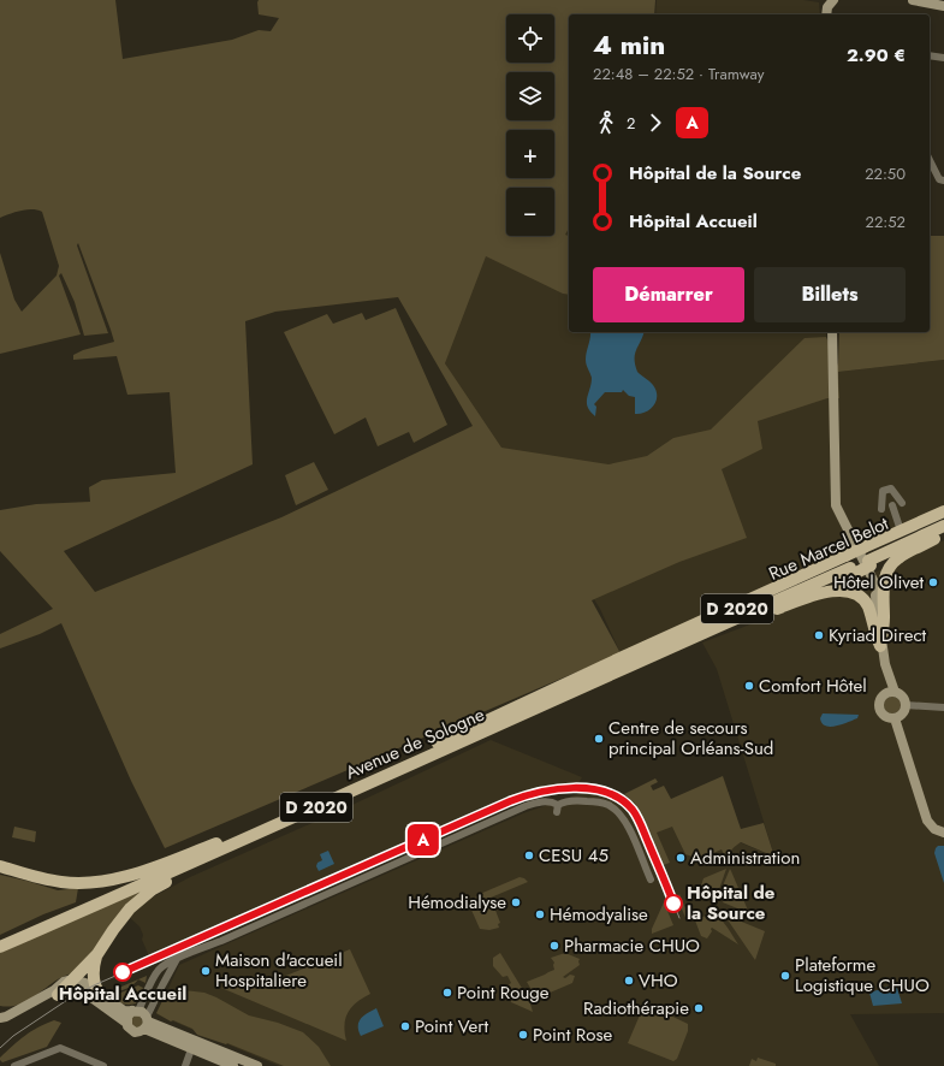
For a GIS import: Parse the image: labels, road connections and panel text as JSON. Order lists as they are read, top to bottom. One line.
{"streets":{"main road":["Rue Marcel Belot","D 2020","Avenue de Sologne"]},"crossings":[["Rue Marcel Belot","D 2020"],["Rue Marcel Belot","Avenue de Sologne"]],"places":["Hôtel Olivet","Kyriad Direct","Comfort Hôtel","Centre de secours principal Orléans-Sud","CESU 45","Administration","Hémodialyse","Hôpital de la Source","Hémodyalise","Pharmacie CHUO","Maison d'accueil Hospitaliere","Hôpital Accueil","Plateforme Logistique CHUO","VHO","Point Rouge","Radiothérapie","Point Vert","Point Rose"],"lines":["tram line A"],"page":{"on_map":"A","map_buttons":["+","−"],"heading":["4 min","22:48 – 22:52 · Tramway","2.90 €"],"legs":["2","A"],"list":[{"name":"Hôpital de la Source","value":"22:50"},{"name":"Hôpital Accueil","value":"22:52"}],"buttons":["Démarrer","Billets"]}}
